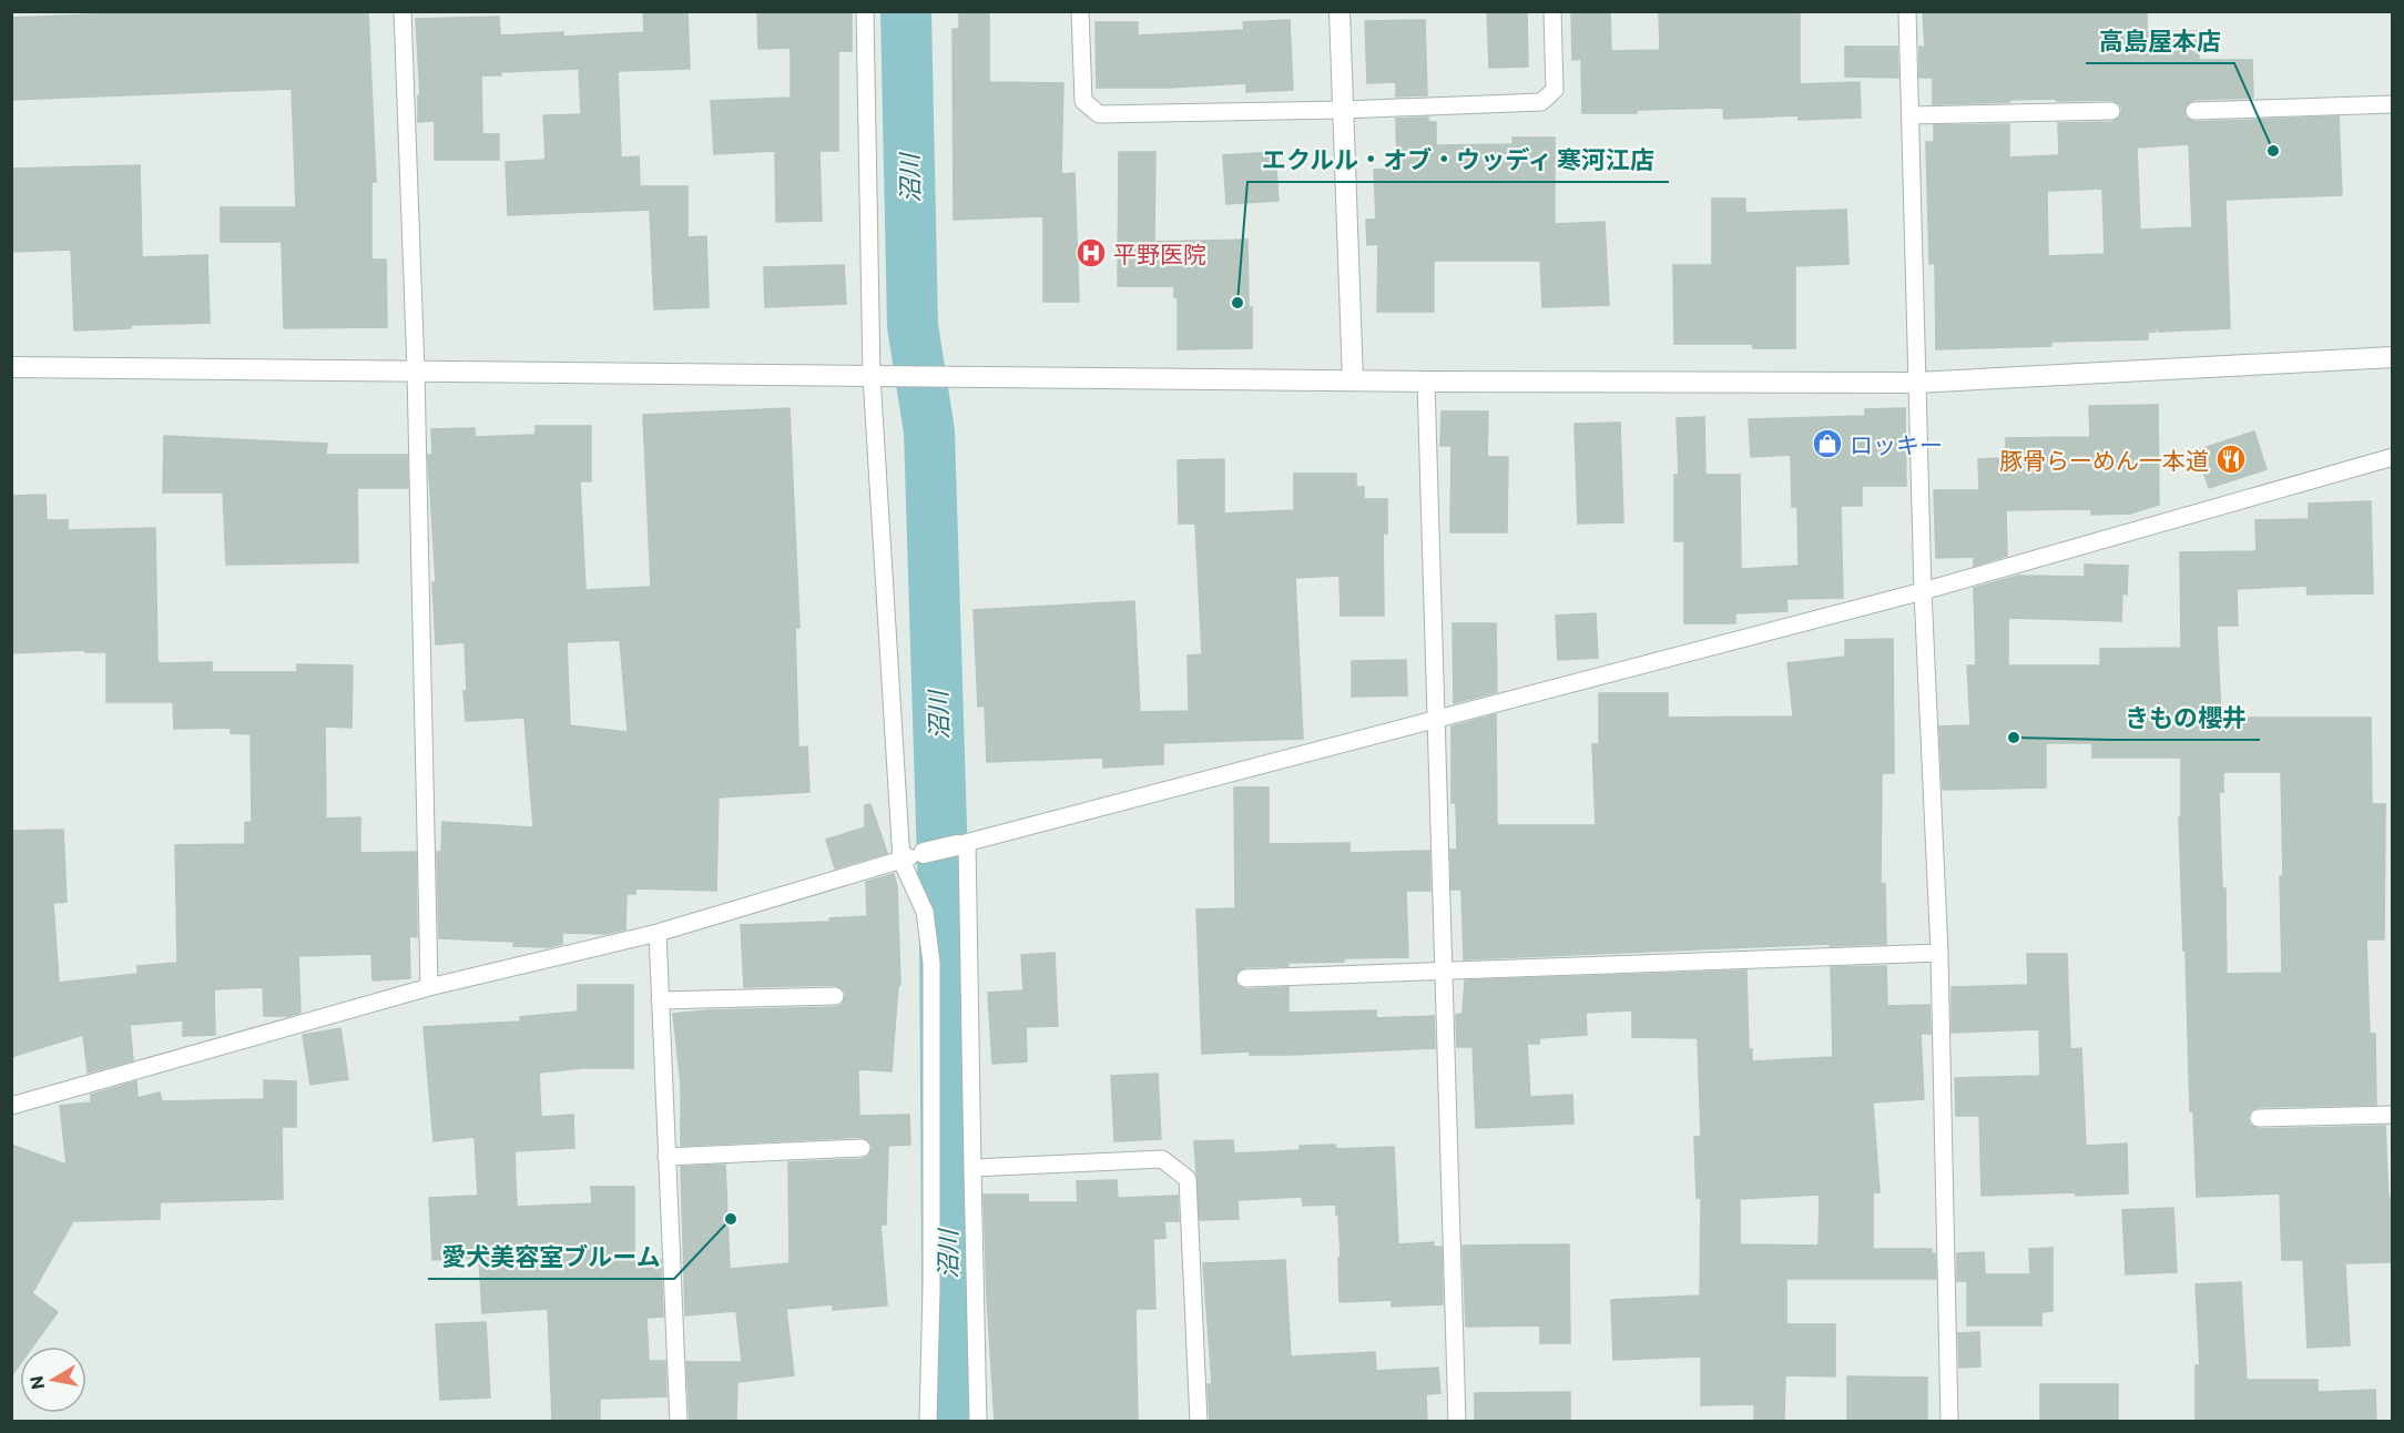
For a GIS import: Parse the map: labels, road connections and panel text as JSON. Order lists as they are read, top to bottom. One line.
{"water":["沼川"],"places":{"other":["高島屋本店","エクルル・オブ・ウッディ 寒河江店","きもの櫻井","愛犬美容室ブルーム"],"hospital":["平野医院"],"shop":["ロッキー"],"restaurant":["豚骨らーめん一本道"]},"north":"left"}
